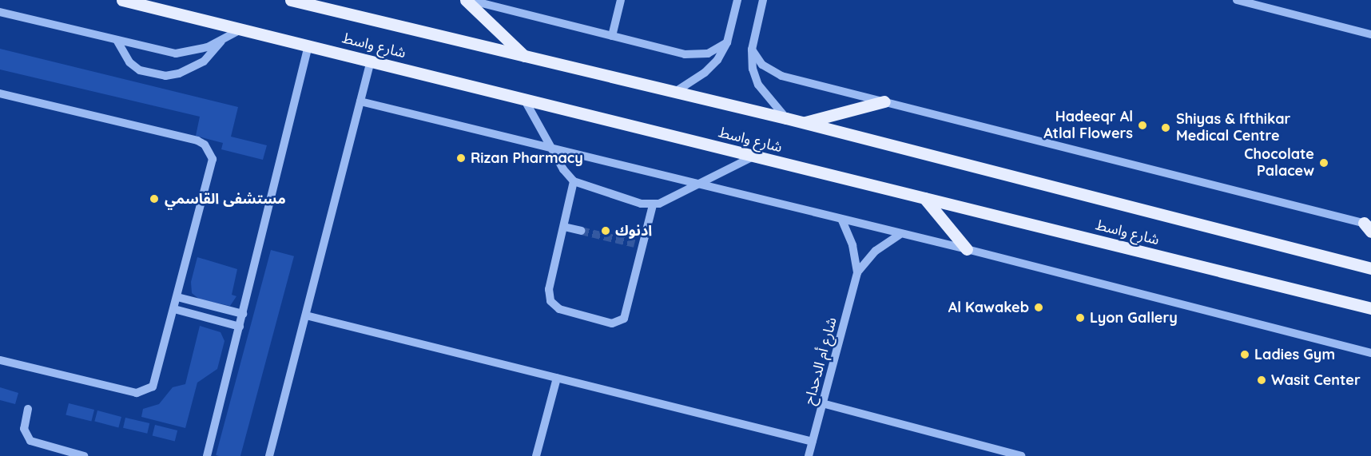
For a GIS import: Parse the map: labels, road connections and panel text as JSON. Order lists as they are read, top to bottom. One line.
{"streets":{"main road":["شارع واسط"],"street":["شارع أم الدحداح"]},"places":["Hadeeqr Al Atlal Flowers","Shiyas & Ifthikar Medical Centre","Rizan Pharmacy","Chocolate Palacew","مستشفى القاسمي","ادنوك","Al Kawakeb","Lyon Gallery","Ladies Gym","Wasit Center"]}
